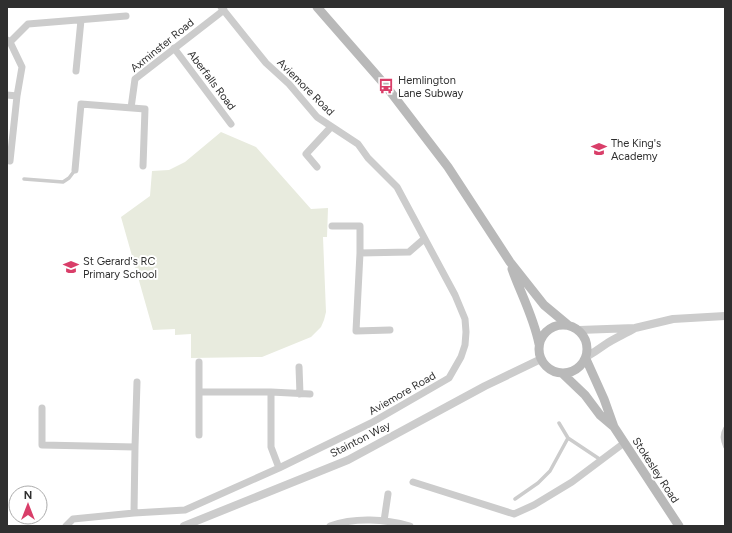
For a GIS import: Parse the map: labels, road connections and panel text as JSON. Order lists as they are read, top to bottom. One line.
{"streets":{"main road":["Stokesley Road"],"street":["Axminster Road","Aberfalls Road","Aviemore Road","Stainton Way"]},"crossings":[["Axminster Road","Aberfalls Road"],["Axminster Road","Aviemore Road"]],"places":{"bus stop":["Hemlington Lane Subway"],"school or university":["The King's Academy","St Gerard's RC Primary School"]},"north":"top"}
